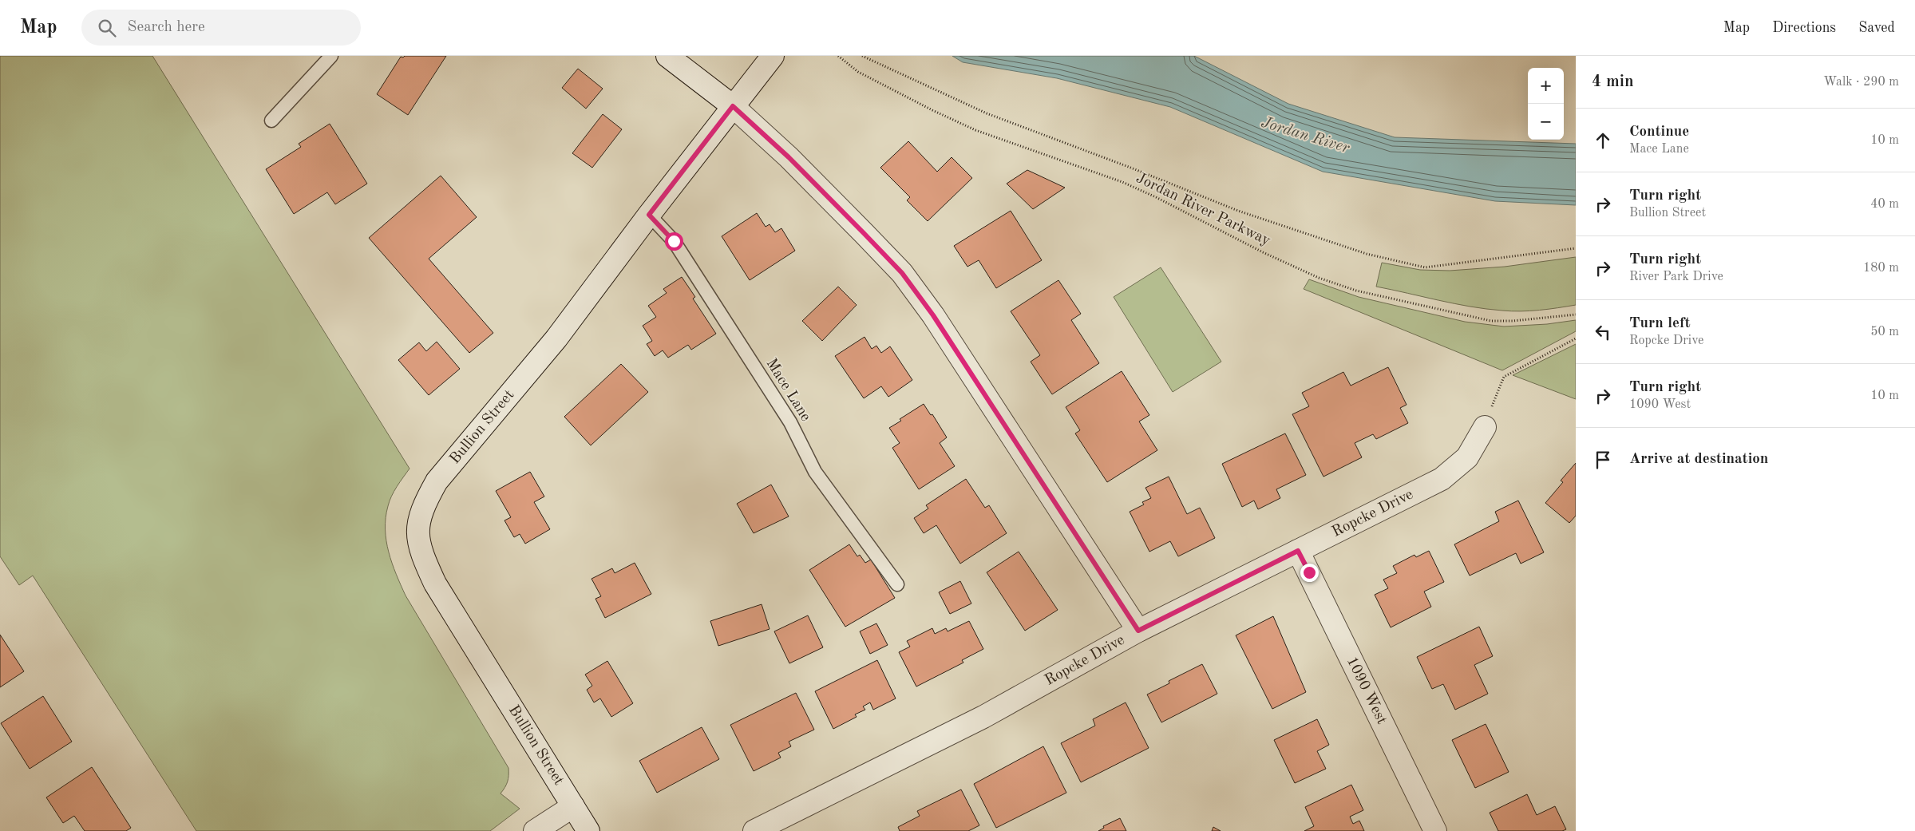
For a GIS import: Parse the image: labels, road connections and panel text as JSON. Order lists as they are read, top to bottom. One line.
{"streets":{"street":["Bullion Street","Ropcke Drive","1090 West"],"lane":["Mace Lane"],"path":["Jordan River Parkway"]},"crossings":[["Mace Lane","Bullion Street"],["Ropcke Drive","1090 West"]],"water":["Jordan River"],"page":{"header":"Map","search":"Search here","nav":["Map","Directions","Saved"],"heading":["4 min","Walk · 290 m"],"map_buttons":["+","−"],"list":[["Continue","Mace Lane","10 m"],["Turn right","Bullion Street","40 m"],["Turn right","River Park Drive","180 m"],["Turn left","Ropcke Drive","50 m"],["Turn right","1090 West","10 m"],"Arrive at destination"]}}
